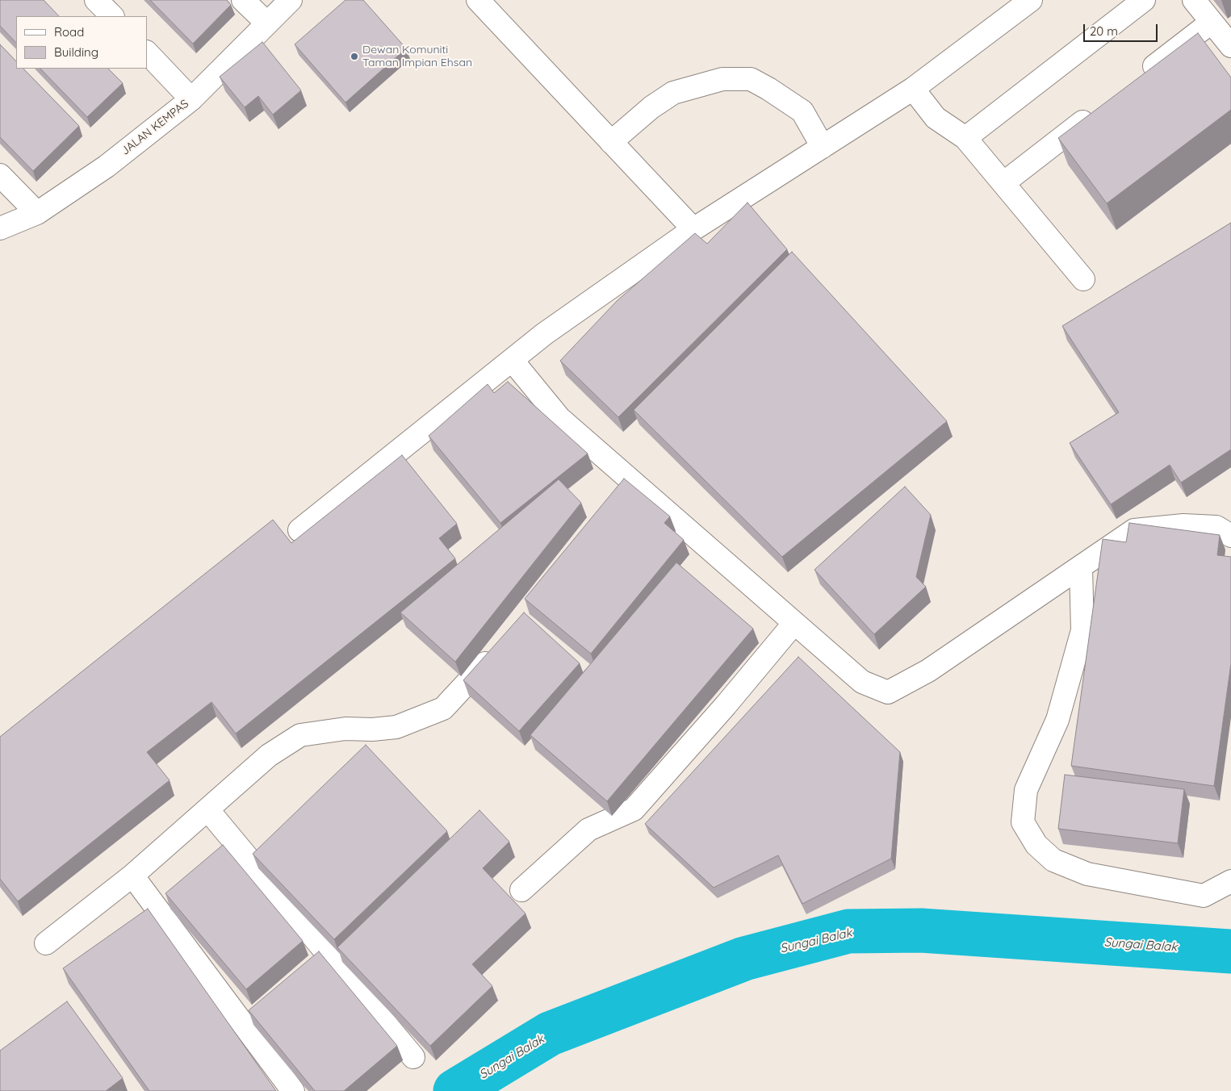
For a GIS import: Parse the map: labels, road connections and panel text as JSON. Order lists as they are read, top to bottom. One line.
{"streets":{"street":["JALAN KEMPAS"]},"water":["Sungai Balak"],"places":["Dewan Komuniti Taman Impian Ehsan"],"legend":["Road","Building"],"scale_bar":"20 m"}
